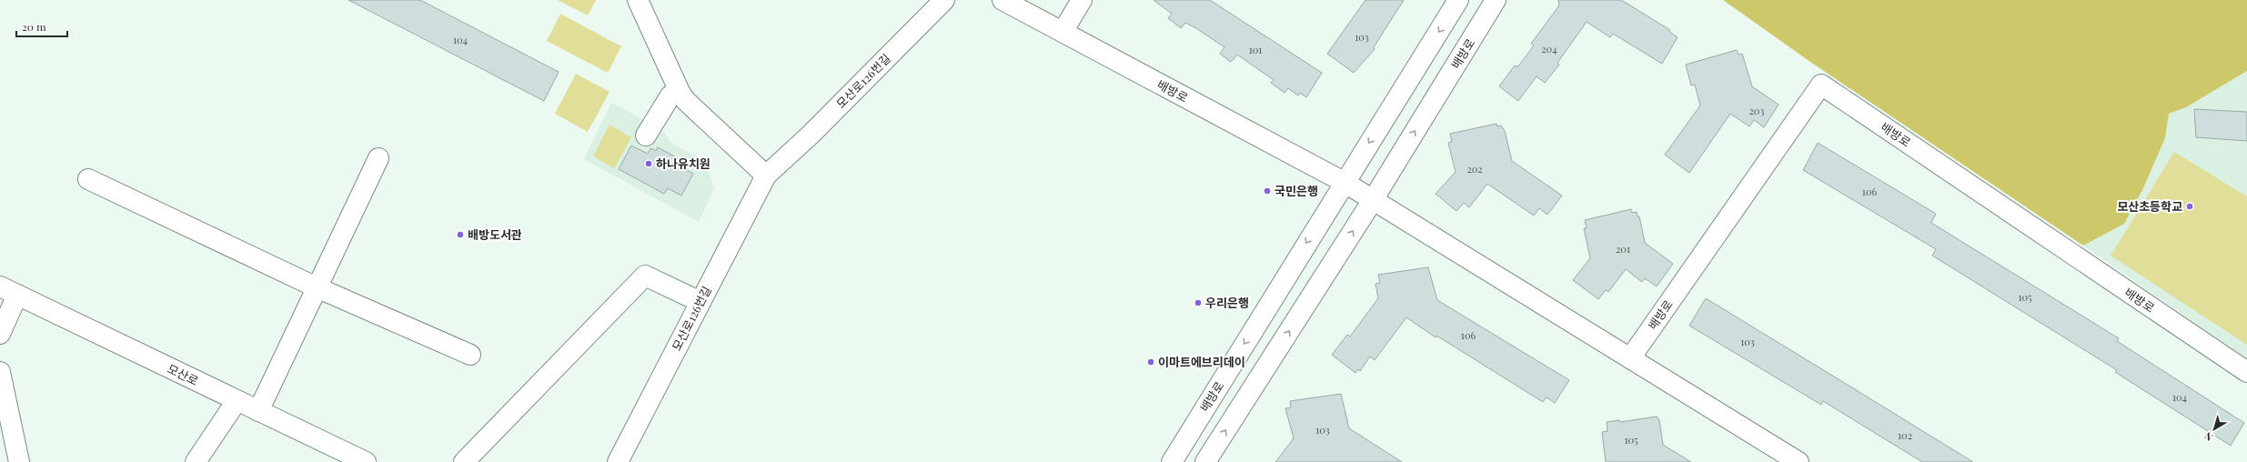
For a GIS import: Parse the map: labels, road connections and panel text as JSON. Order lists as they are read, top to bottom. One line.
{"streets":{"street":["배방로","모산로126번길","모산로"]},"places":["하나유치원","국민은행","모산초등학교","배방도서관","우리은행","이마트에브리데이"],"house_numbers":["103","104","204","101","203","202","106","201","105","106","103","104","103","102","105"],"scale_bar":"20 m","north":"bottom left"}
